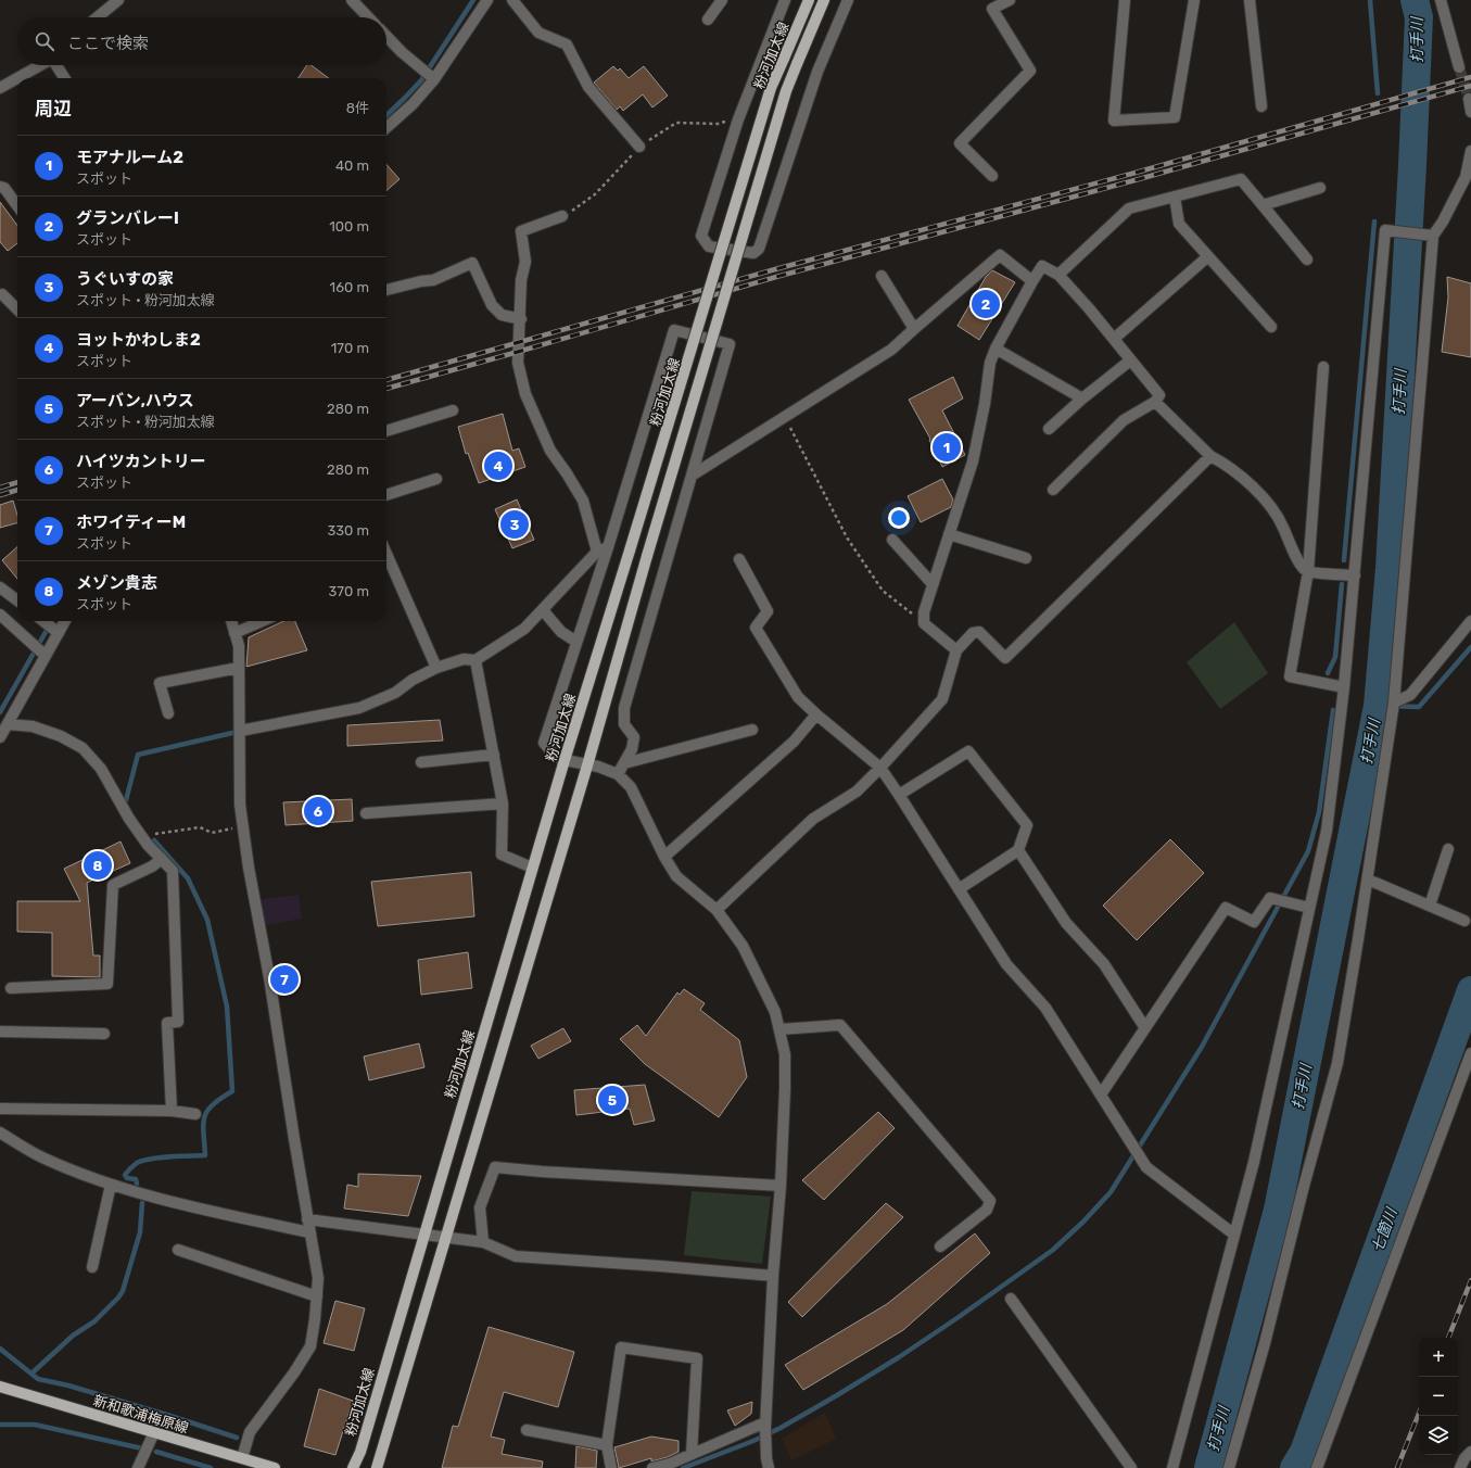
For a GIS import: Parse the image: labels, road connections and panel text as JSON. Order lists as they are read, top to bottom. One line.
{"streets":{"main road":["粉河加太線","新和歌浦梅原線"]},"water":["打手川","七箇川"],"page":{"search":"ここで検索","heading":["周辺","8件"],"list":[{"mark":"1","name":"モアナルーム2","note":"スポット","value":"40 m"},{"mark":"2","name":"グランバレーI","note":"スポット","value":"100 m"},{"mark":"3","name":"うぐいすの家","note":"スポット · 粉河加太線","value":"160 m"},{"mark":"4","name":"ヨットかわしま2","note":"スポット","value":"170 m"},{"mark":"5","name":"アーバン,ハウス","note":"スポット · 粉河加太線","value":"280 m"},{"mark":"6","name":"ハイツカントリー","note":"スポット","value":"280 m"},{"mark":"7","name":"ホワイティーM","note":"スポット","value":"330 m"},{"mark":"8","name":"メゾン貴志","note":"スポット","value":"370 m"}],"pins":["2","1","4","3","6","8","7","5"],"map_buttons":["+","−"]}}
